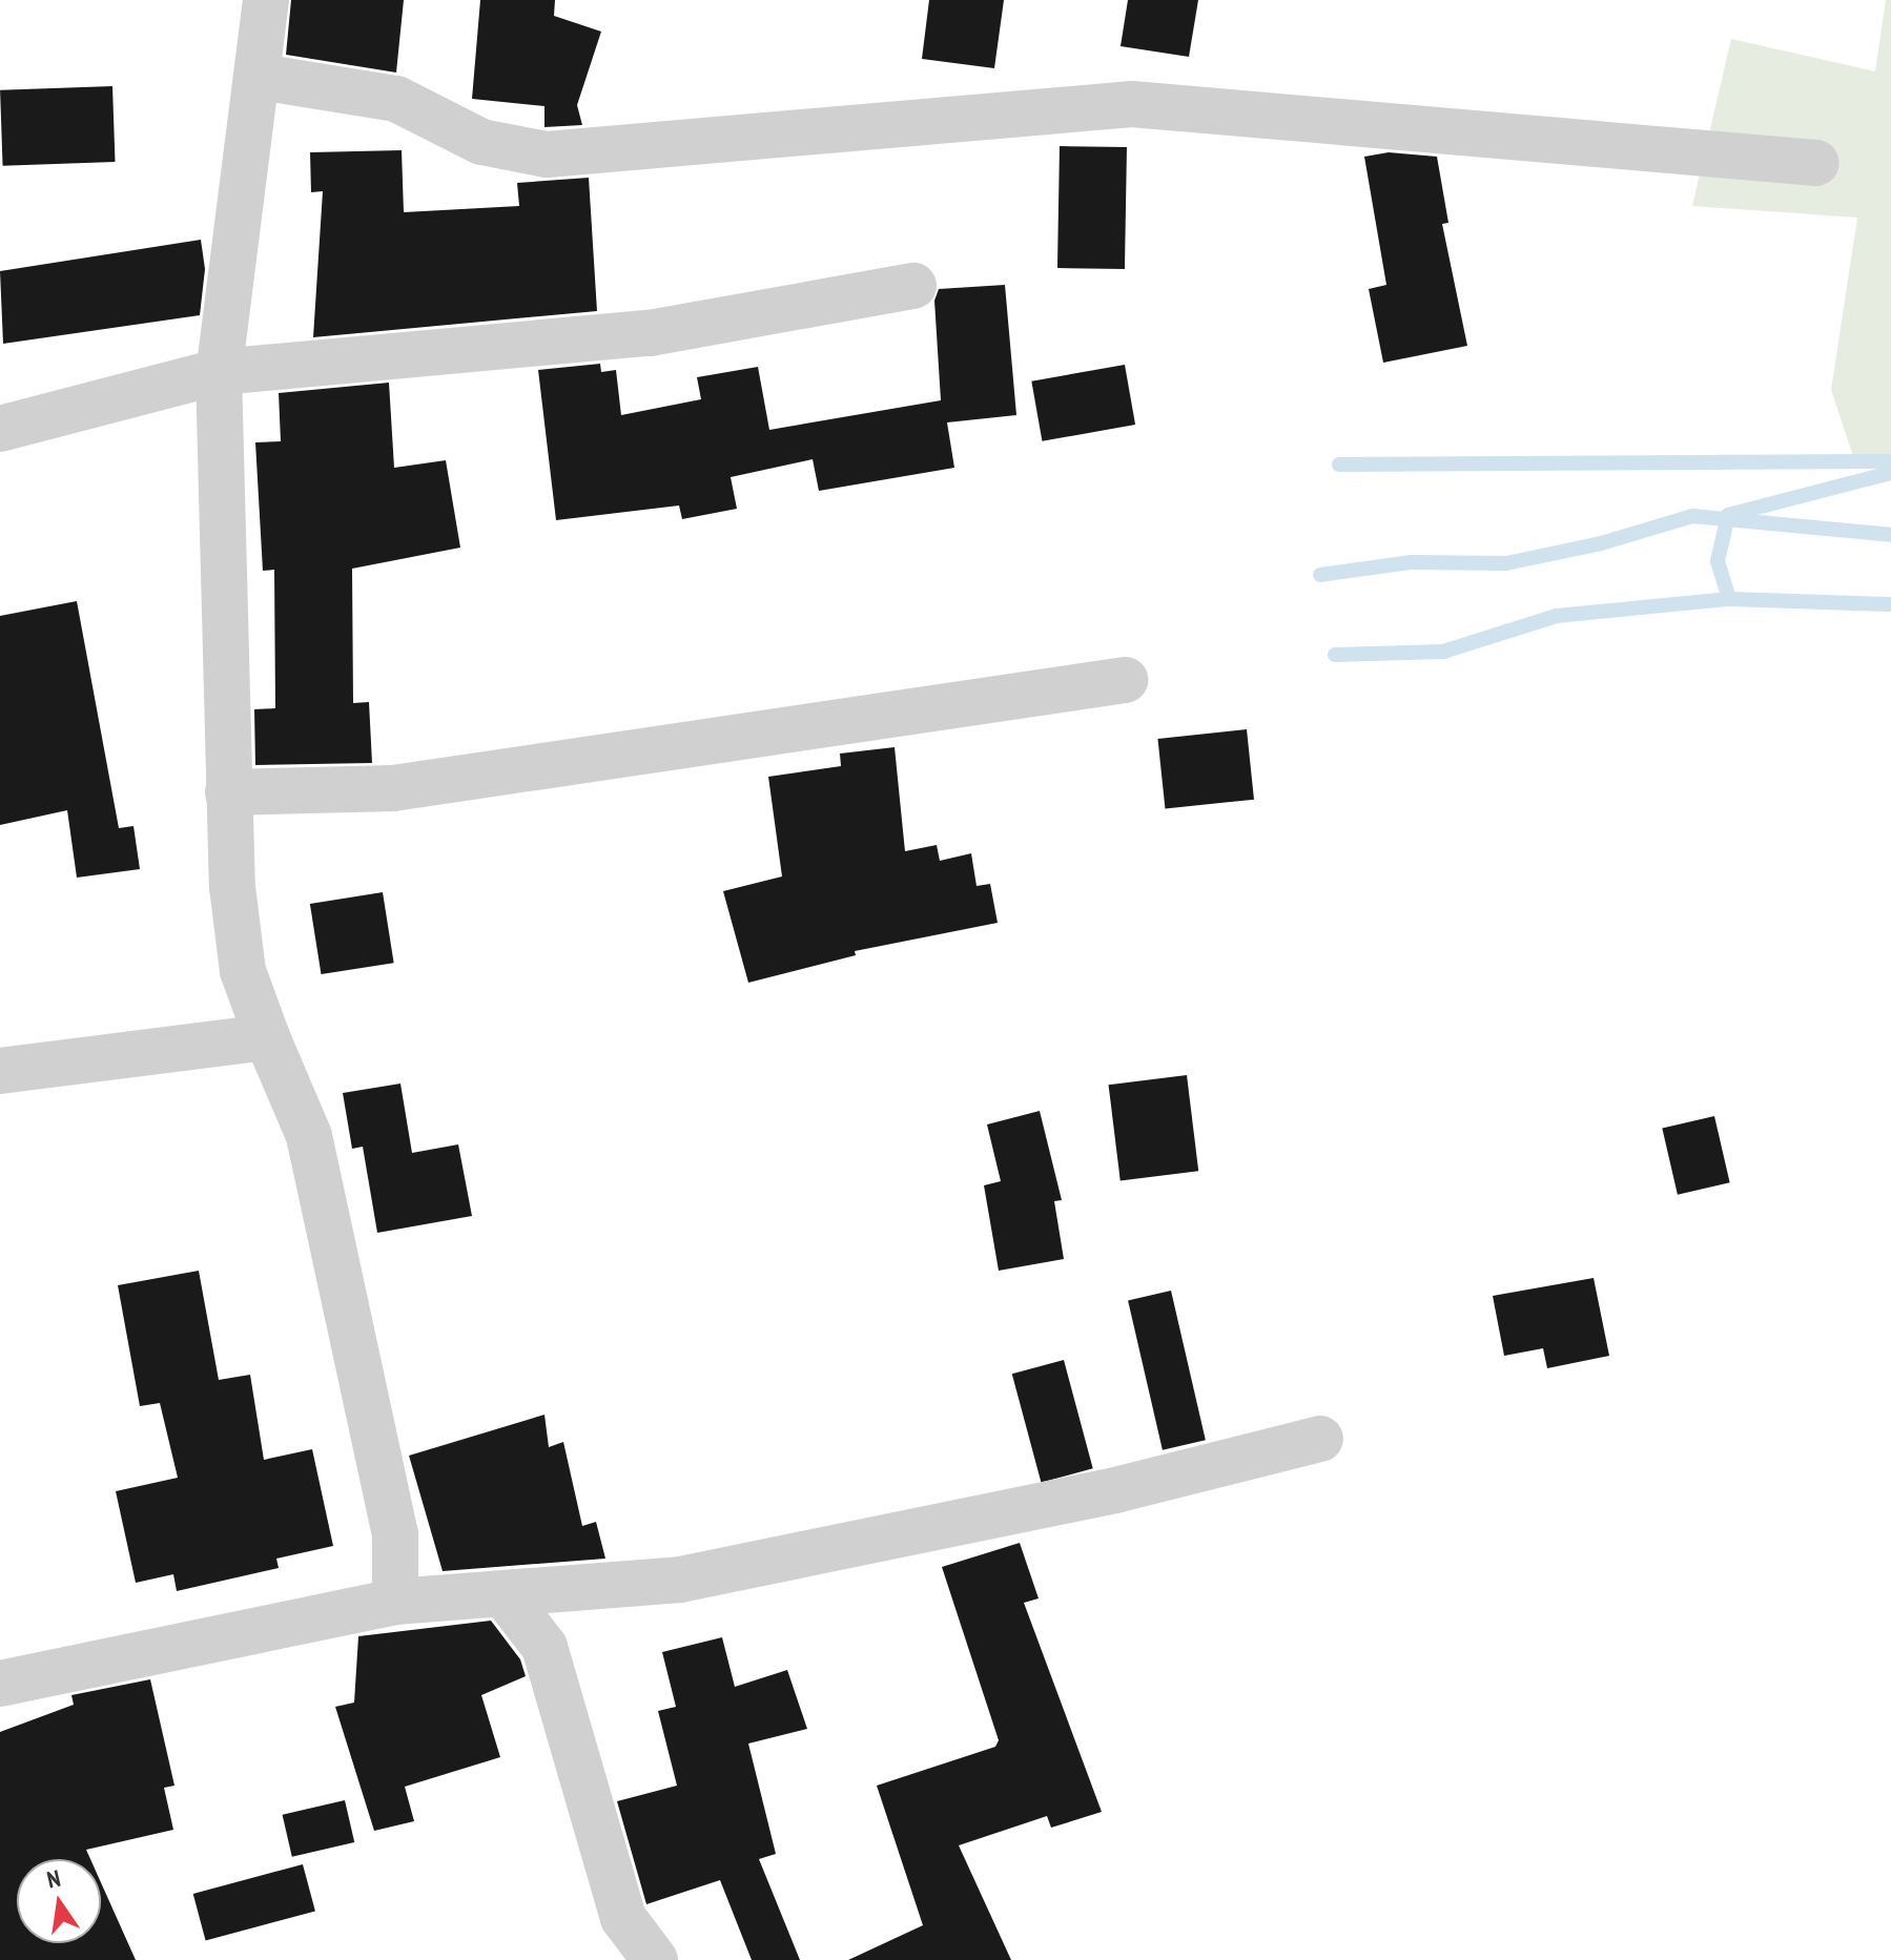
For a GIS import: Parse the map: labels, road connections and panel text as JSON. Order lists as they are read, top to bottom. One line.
{"north":"top"}
